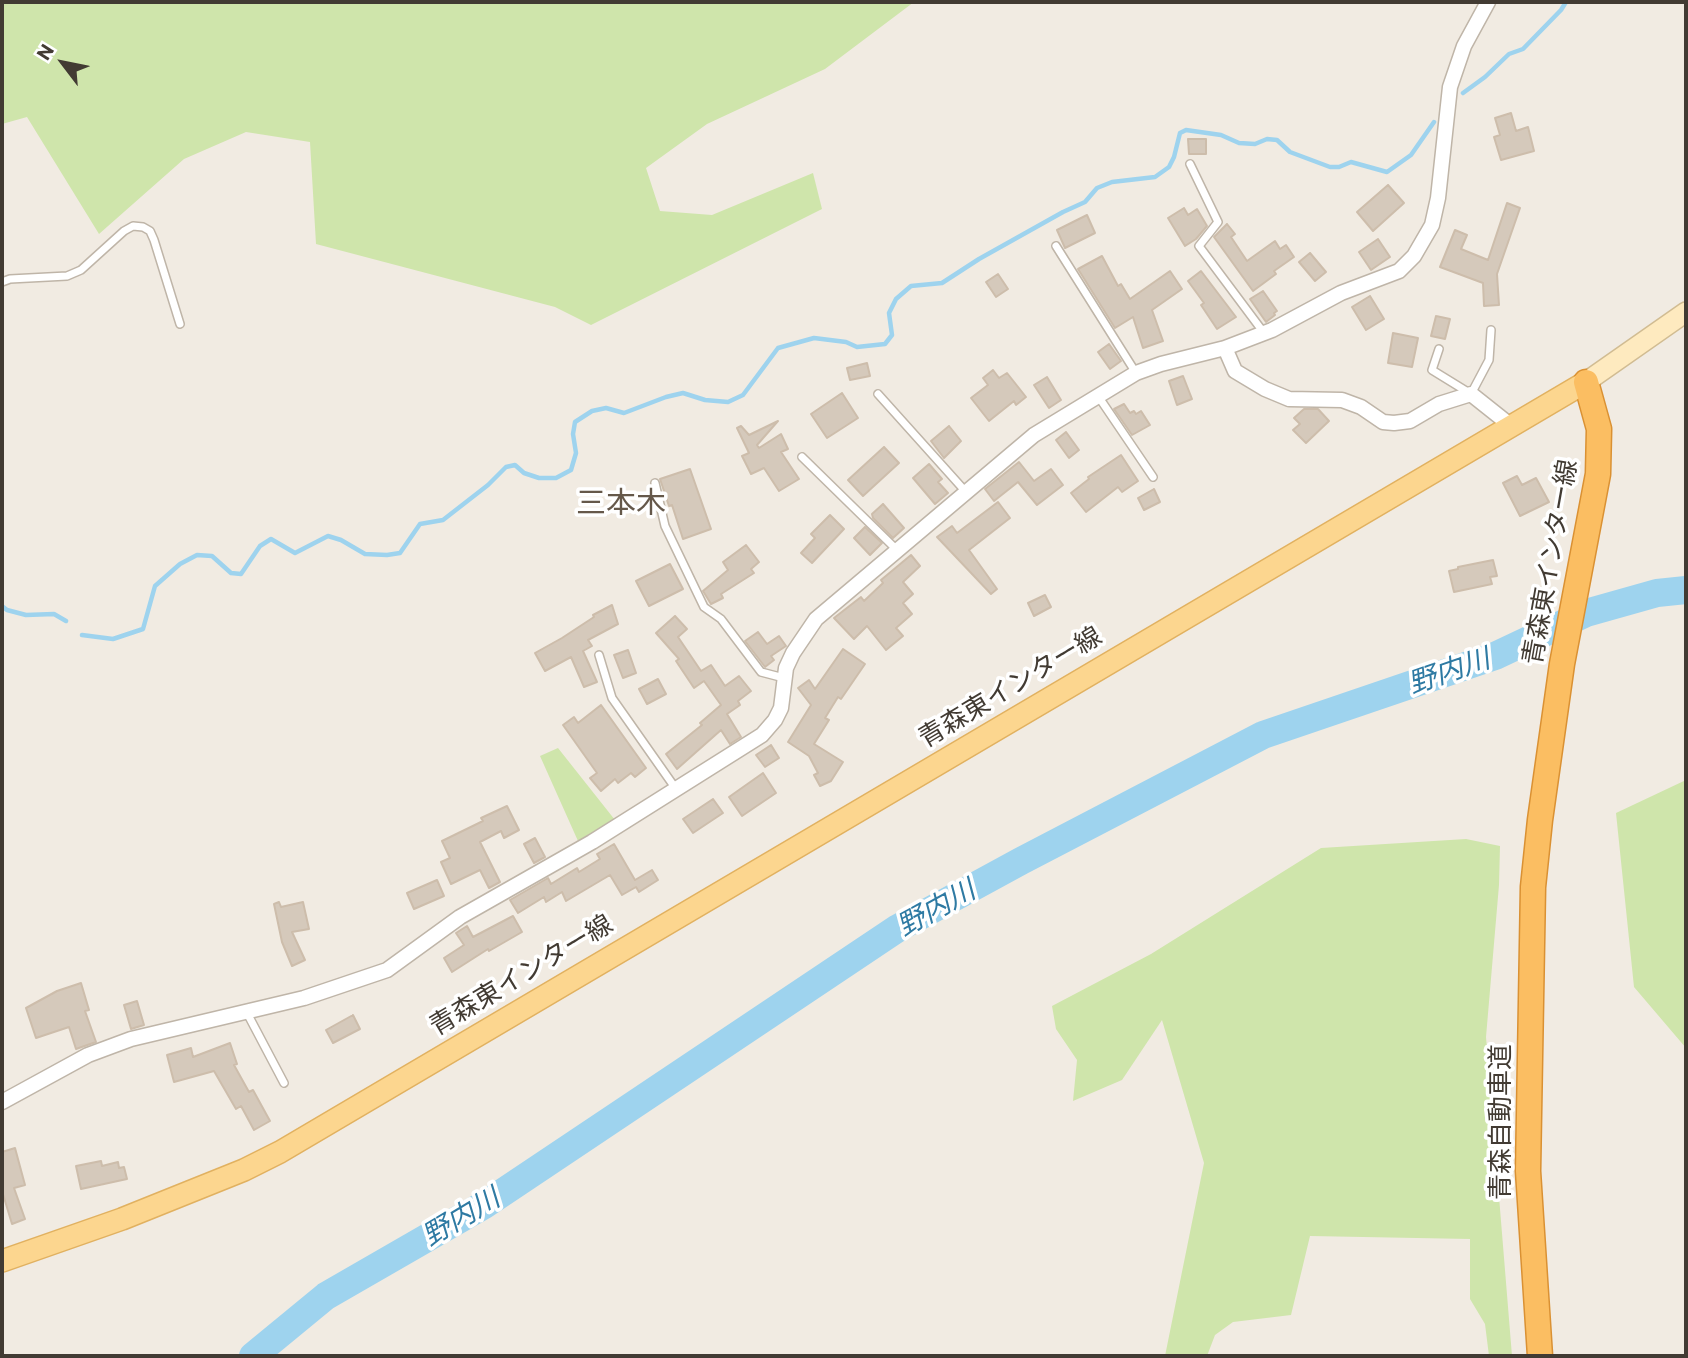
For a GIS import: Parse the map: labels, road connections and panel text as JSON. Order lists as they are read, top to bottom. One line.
{"streets":{"highway":["青森東インター線","青森自動車道"]},"crossings":[["青森東インター線","青森自動車道"]],"districts":["三本木"],"water":["野内川"],"north":"top left"}
